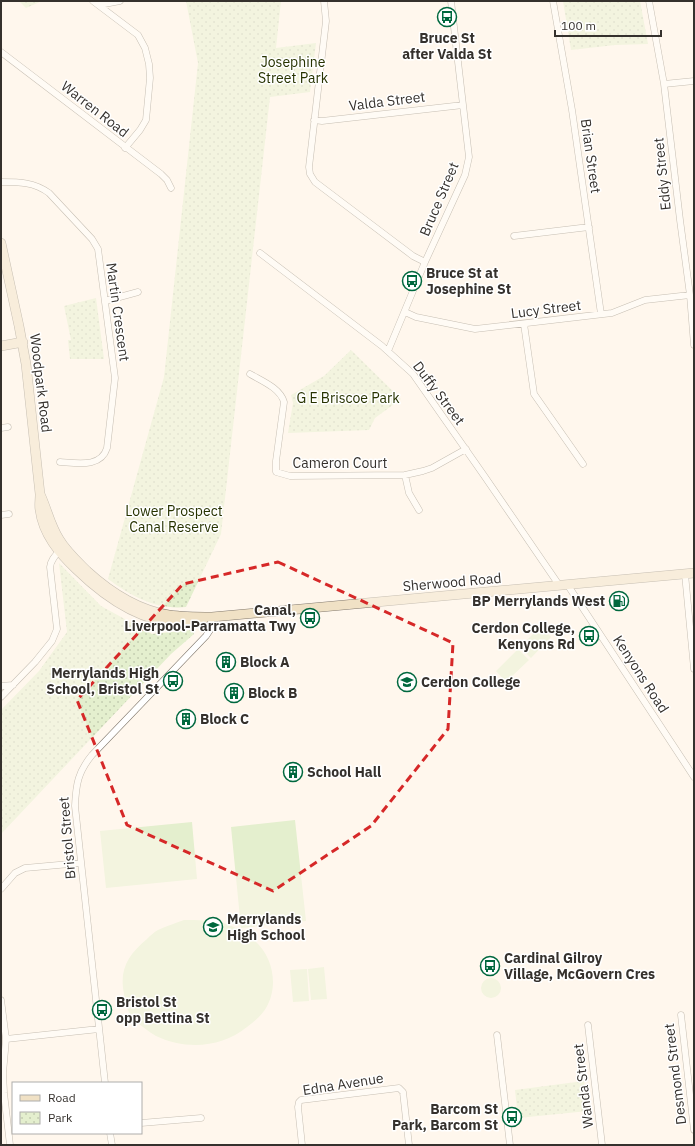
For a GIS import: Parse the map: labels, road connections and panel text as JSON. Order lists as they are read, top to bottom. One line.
{"streets":{"main road":["Woodpark Road","Sherwood Road"],"street":["Valda Street","Warren Road","Brian Street","Eddy Street","Bruce Street","Lucy Street","Martin Crescent","Duffy Street","Cameron Court","Kenyons Road","Bristol Street","Desmond Street","Edna Avenue","Wanda Street"]},"crossings":[["Valda Street","Bruce Street"],["Brian Street","Lucy Street"],["Eddy Street","Lucy Street"],["Bruce Street","Lucy Street"],["Bruce Street","Duffy Street"],["Woodpark Road","Sherwood Road"],["Duffy Street","Cameron Court"],["Duffy Street","Sherwood Road"],["Duffy Street","Kenyons Road"],["Sherwood Road","Kenyons Road"],["Sherwood Road","Bristol Street"]],"parks":["Josephine Street Park","G E Briscoe Park","Lower Prospect Canal Reserve"],"places":{"bus stop":["Bruce St after Valda St","Bruce St at Josephine St","Canal, Liverpool-Parramatta Twy","Cerdon College, Kenyons Rd","Merrylands High School, Bristol St","Cardinal Gilroy Village, McGovern Cres","Bristol St opp Bettina St","Barcom St Park, Barcom St"],"fuel station":["BP Merrylands West"],"building":["Block A","Block B","Block C","School Hall"],"school or university":["Cerdon College","Merrylands High School"]},"legend":["Road","Park"],"scale_bar":"100 m"}
